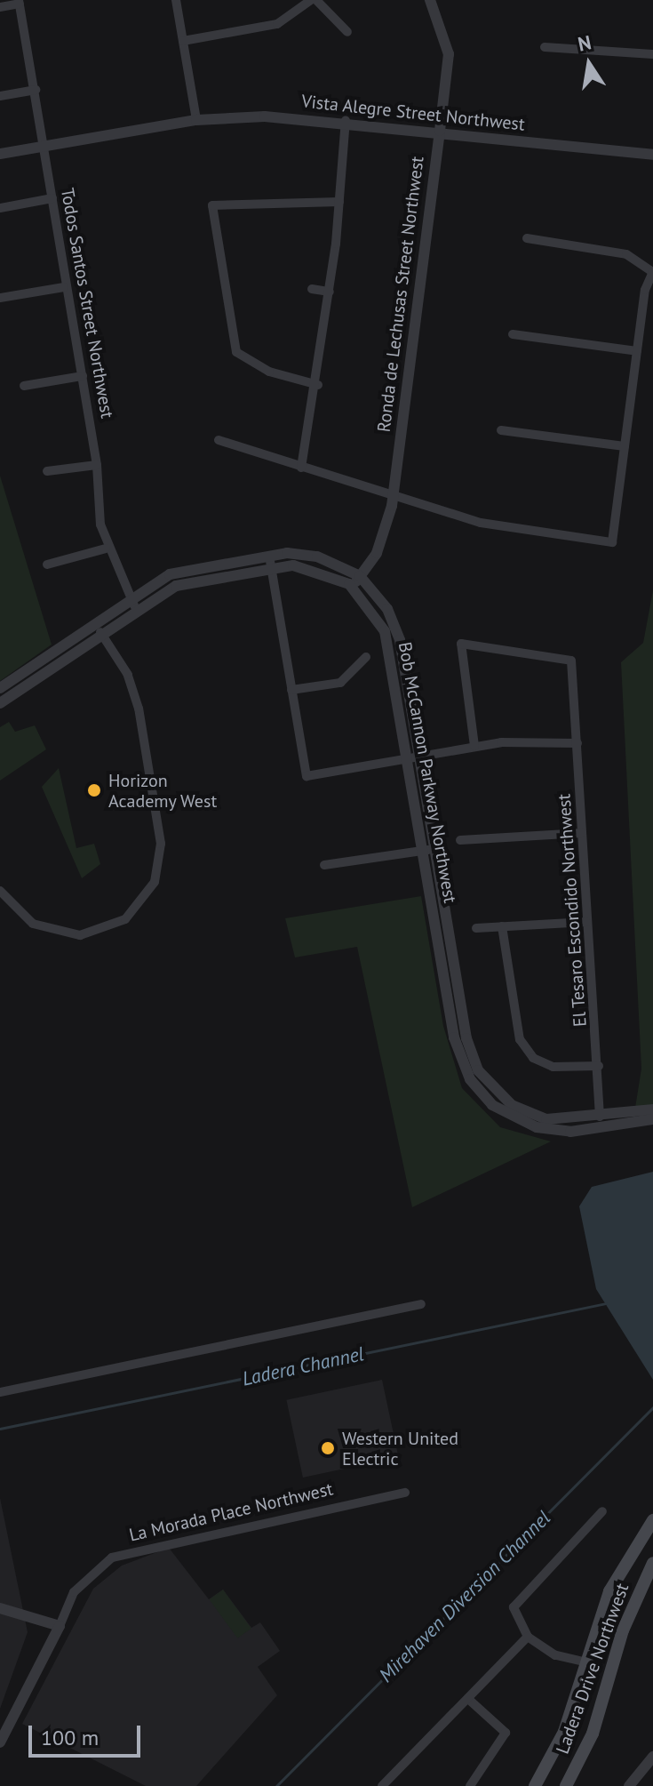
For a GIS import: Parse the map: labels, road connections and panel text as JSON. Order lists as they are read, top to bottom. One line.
{"streets":{"main road":["Ladera Drive Northwest"],"street":["Vista Alegre Street Northwest","Ronda de Lechusas Street Northwest","Todos Santos Street Northwest","Bob McCannon Parkway Northwest","El Tesaro Escondido Northwest","La Morada Place Northwest"]},"crossings":[["Vista Alegre Street Northwest","Ronda de Lechusas Street Northwest"],["Vista Alegre Street Northwest","Todos Santos Street Northwest"],["Ronda de Lechusas Street Northwest","Bob McCannon Parkway Northwest"],["Todos Santos Street Northwest","Bob McCannon Parkway Northwest"],["Bob McCannon Parkway Northwest","El Tesaro Escondido Northwest"]],"water":["Ladera Channel","Mirehaven Diversion Channel"],"places":["Horizon Academy West","Western United Electric"],"scale_bar":"100 m","north":"top"}
